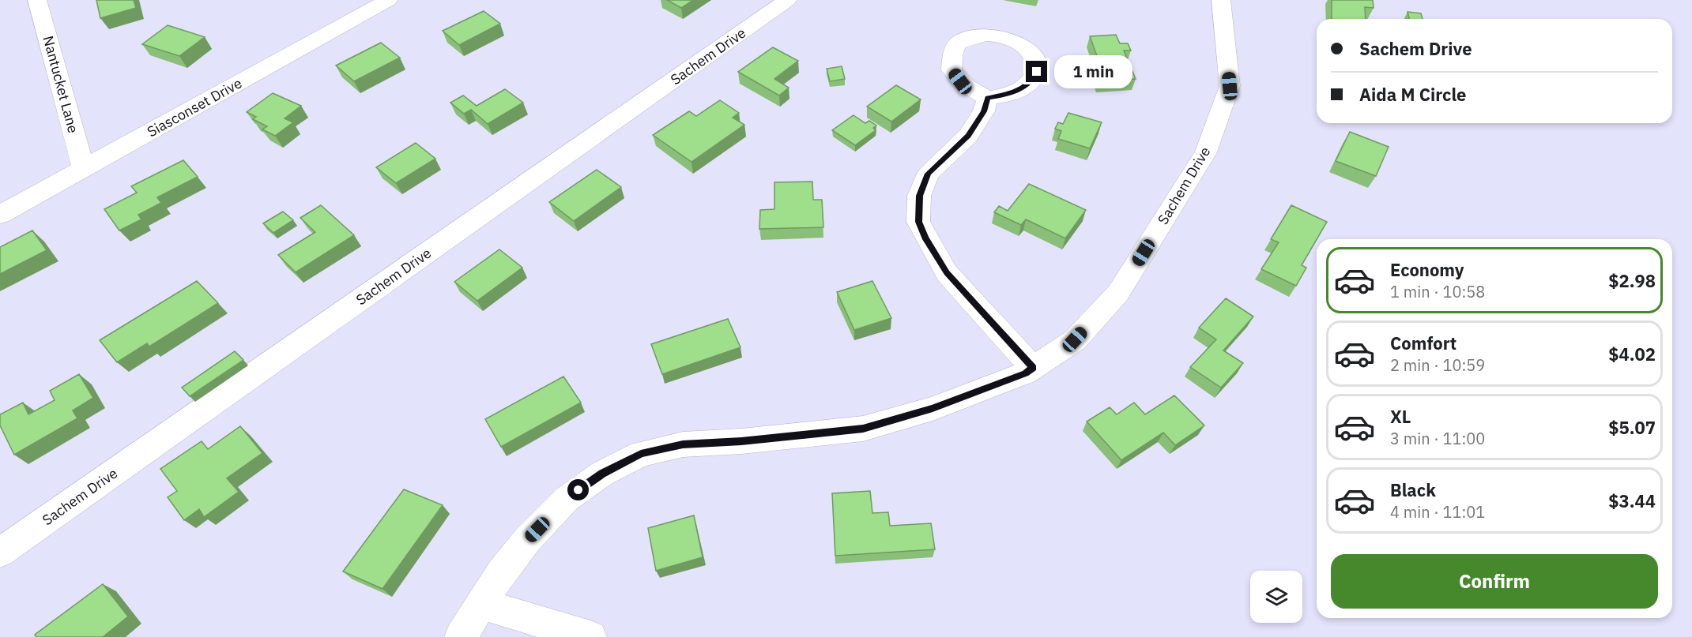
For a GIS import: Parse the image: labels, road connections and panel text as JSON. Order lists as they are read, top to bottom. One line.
{"streets":{"street":["Sachem Drive","Nantucket Lane","Siasconset Drive"]},"crossings":[["Nantucket Lane","Siasconset Drive"]],"page":{"banner":["Sachem Drive","Aida M Circle"],"bubble":"1 min","list":[{"name":"Economy","note":"1 min · 10:58","value":"$2.98"},{"name":"Comfort","note":"2 min · 10:59","value":"$4.02"},{"name":"XL","note":"3 min · 11:00","value":"$5.07"},{"name":"Black","note":"4 min · 11:01","value":"$3.44"}],"buttons":"Confirm"}}
